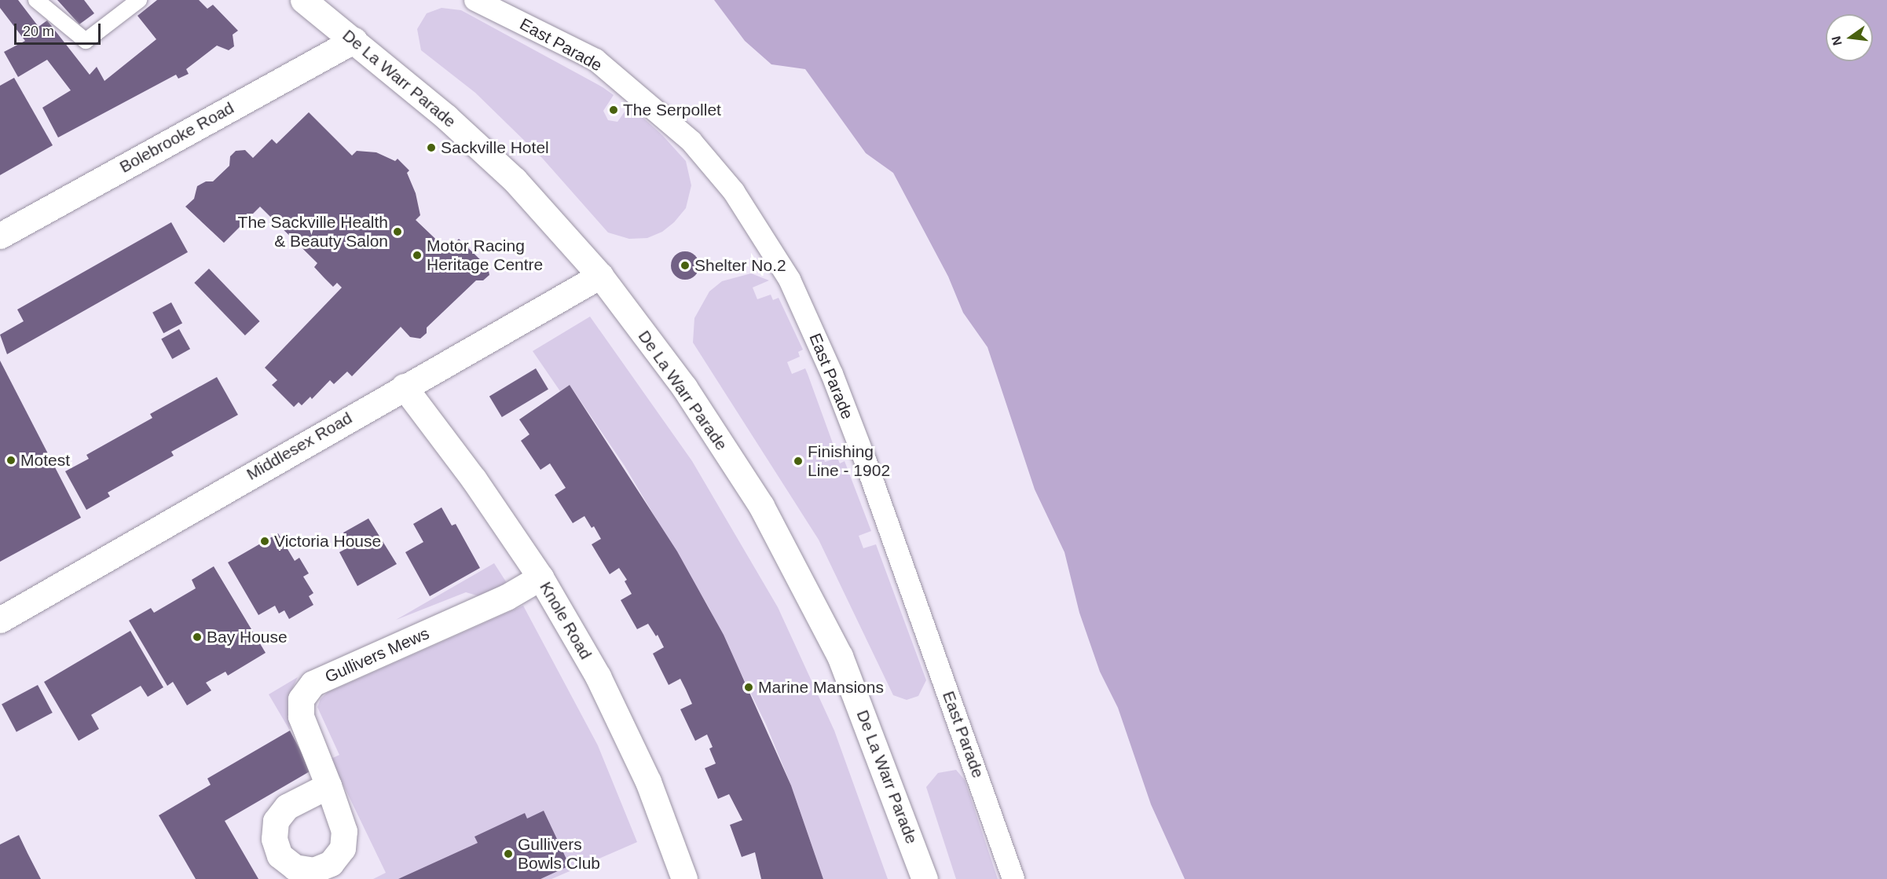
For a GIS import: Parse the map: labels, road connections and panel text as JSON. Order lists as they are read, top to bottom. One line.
{"streets":{"street":["East Parade","De La Warr Parade","Bolebrooke Road","Middlesex Road","Knole Road","Gullivers Mews"]},"crossings":[["De La Warr Parade","Bolebrooke Road"],["De La Warr Parade","Middlesex Road"],["Middlesex Road","Knole Road"],["Knole Road","Gullivers Mews"]],"places":["The Serpollet","Sackville Hotel","The Sackville Health & Beauty Salon","Motor Racing Heritage Centre","Shelter No.2","Motest","Finishing Line - 1902","Victoria House","Bay House","Marine Mansions","Gullivers Bowls Club"],"scale_bar":"20 m","north":"left"}
